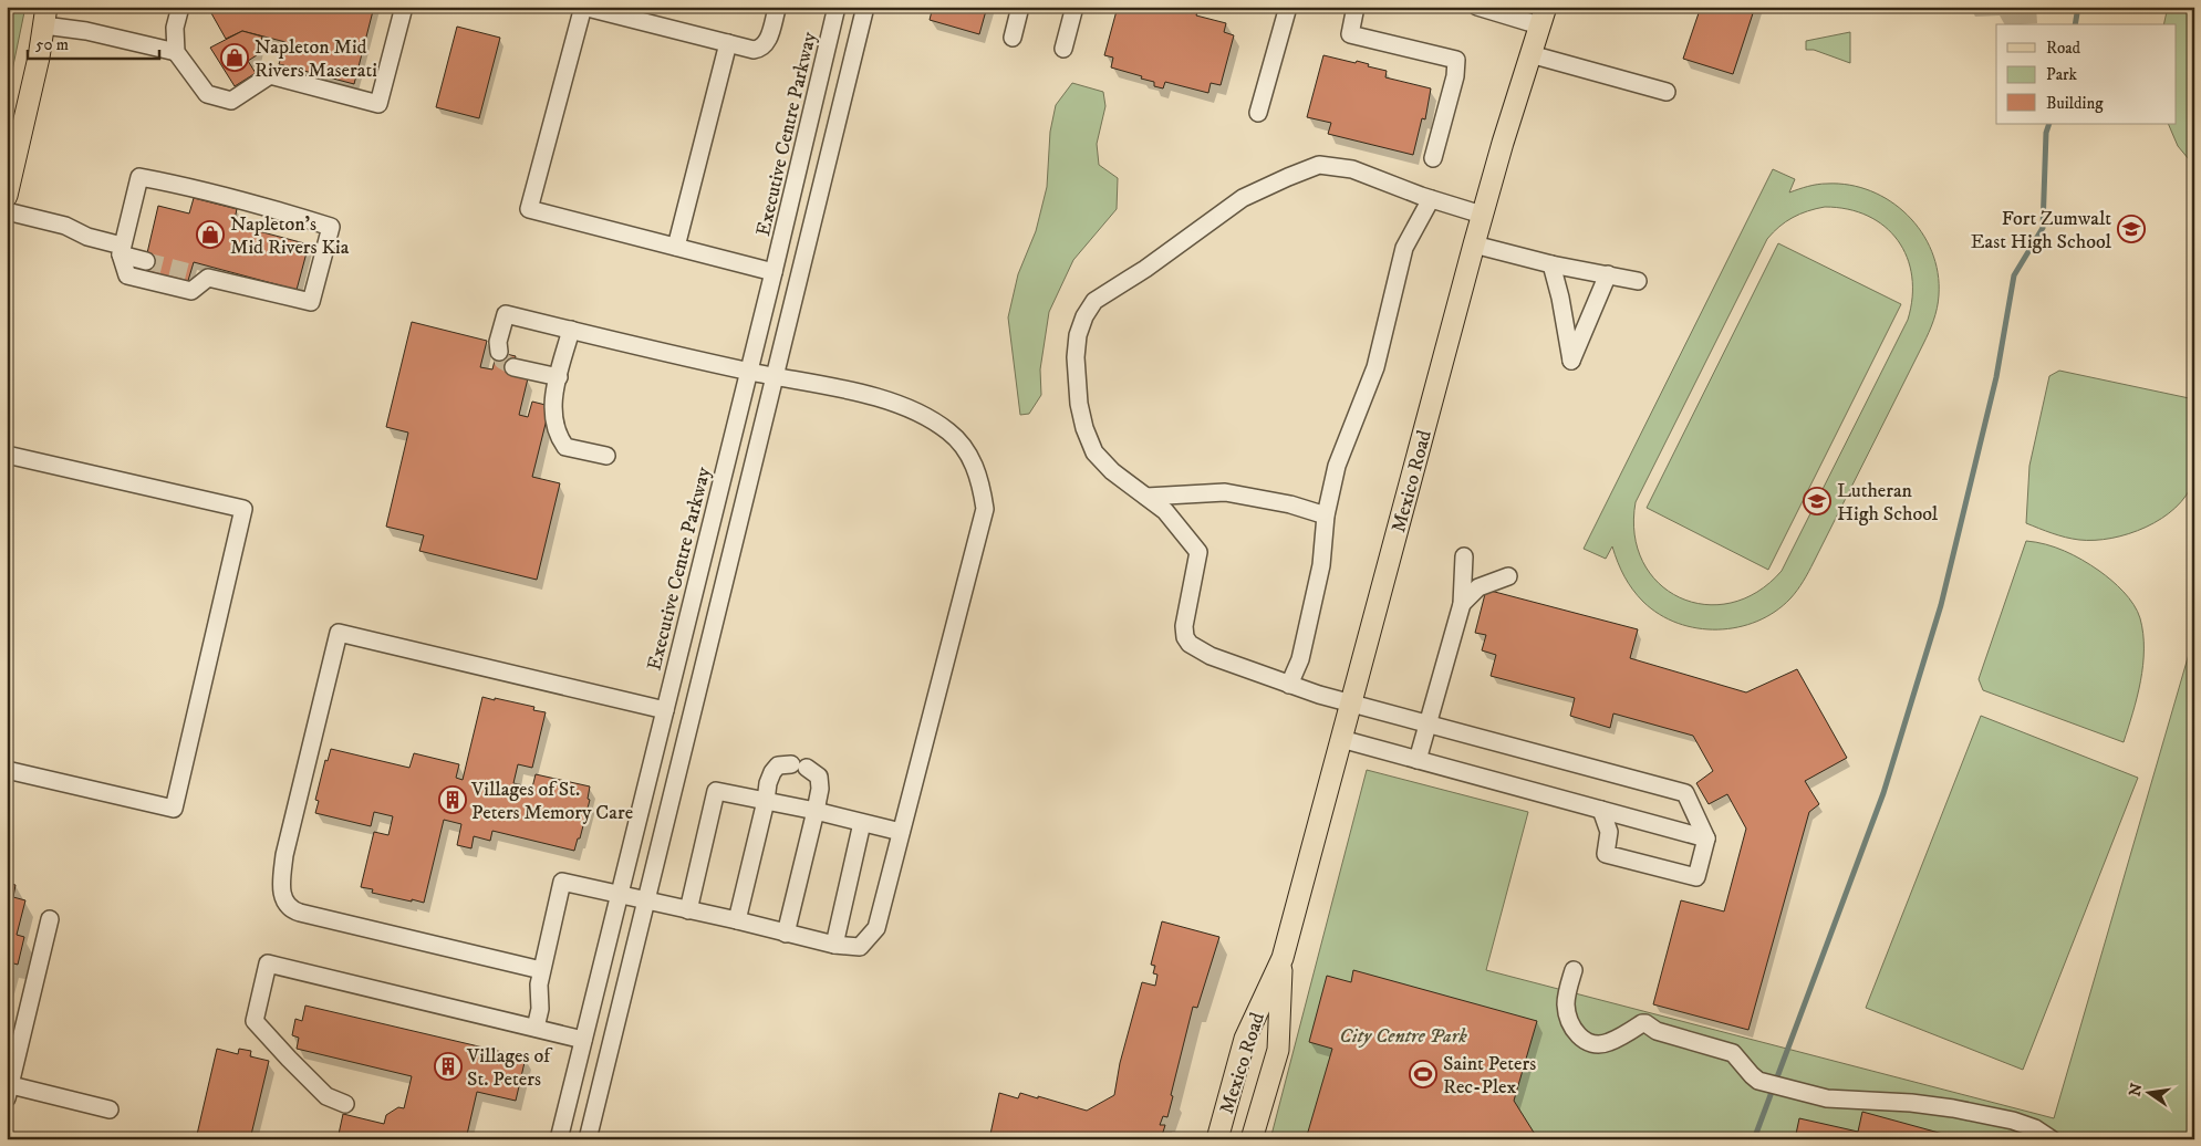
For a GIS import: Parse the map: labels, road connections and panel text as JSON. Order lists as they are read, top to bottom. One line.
{"streets":{"main road":["Mexico Road"],"street":["Executive Centre Parkway"]},"parks":["City Centre Park"],"places":{"shop":["Napleton Mid Rivers Maserati","Napleton's Mid Rivers Kia"],"school or university":["Fort Zumwalt East High School","Lutheran High School"],"building":["Villages of St. Peters Memory Care","Villages of St. Peters"],"sports":["Saint Peters Rec-Plex"]},"legend":["Road","Park","Building"],"scale_bar":"50 m","north":"left"}
